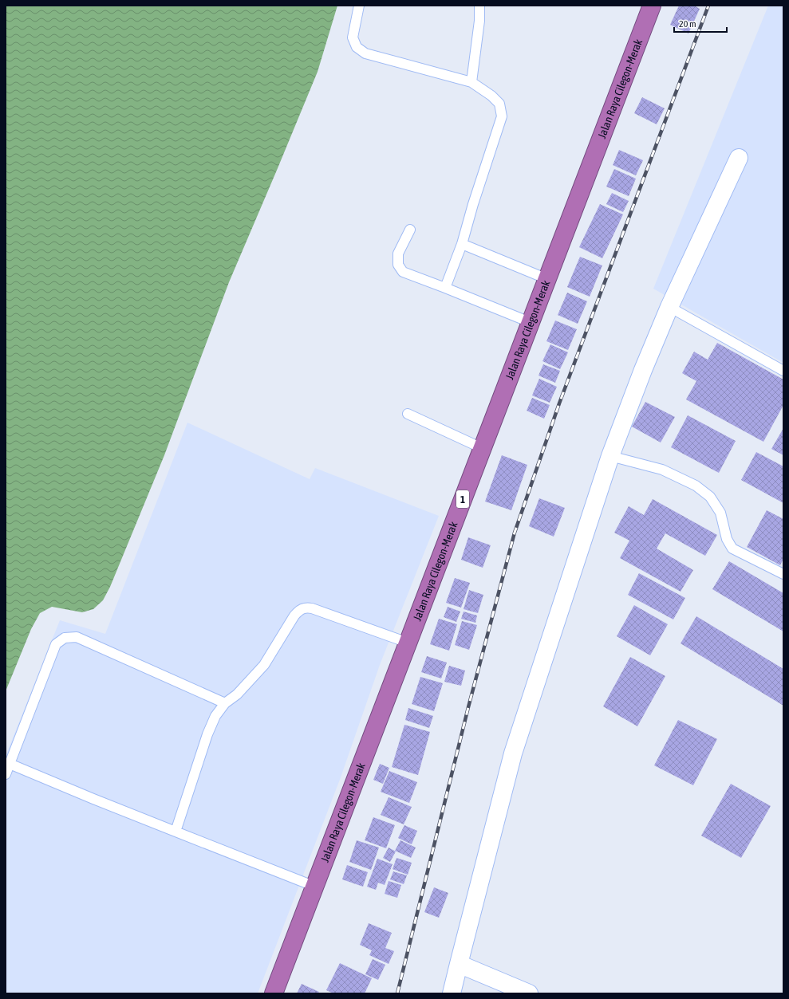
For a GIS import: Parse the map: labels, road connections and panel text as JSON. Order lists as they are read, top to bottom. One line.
{"streets":{"highway":["Jalan Raya Cilegon-Merak","1"]},"scale_bar":"20 m"}
